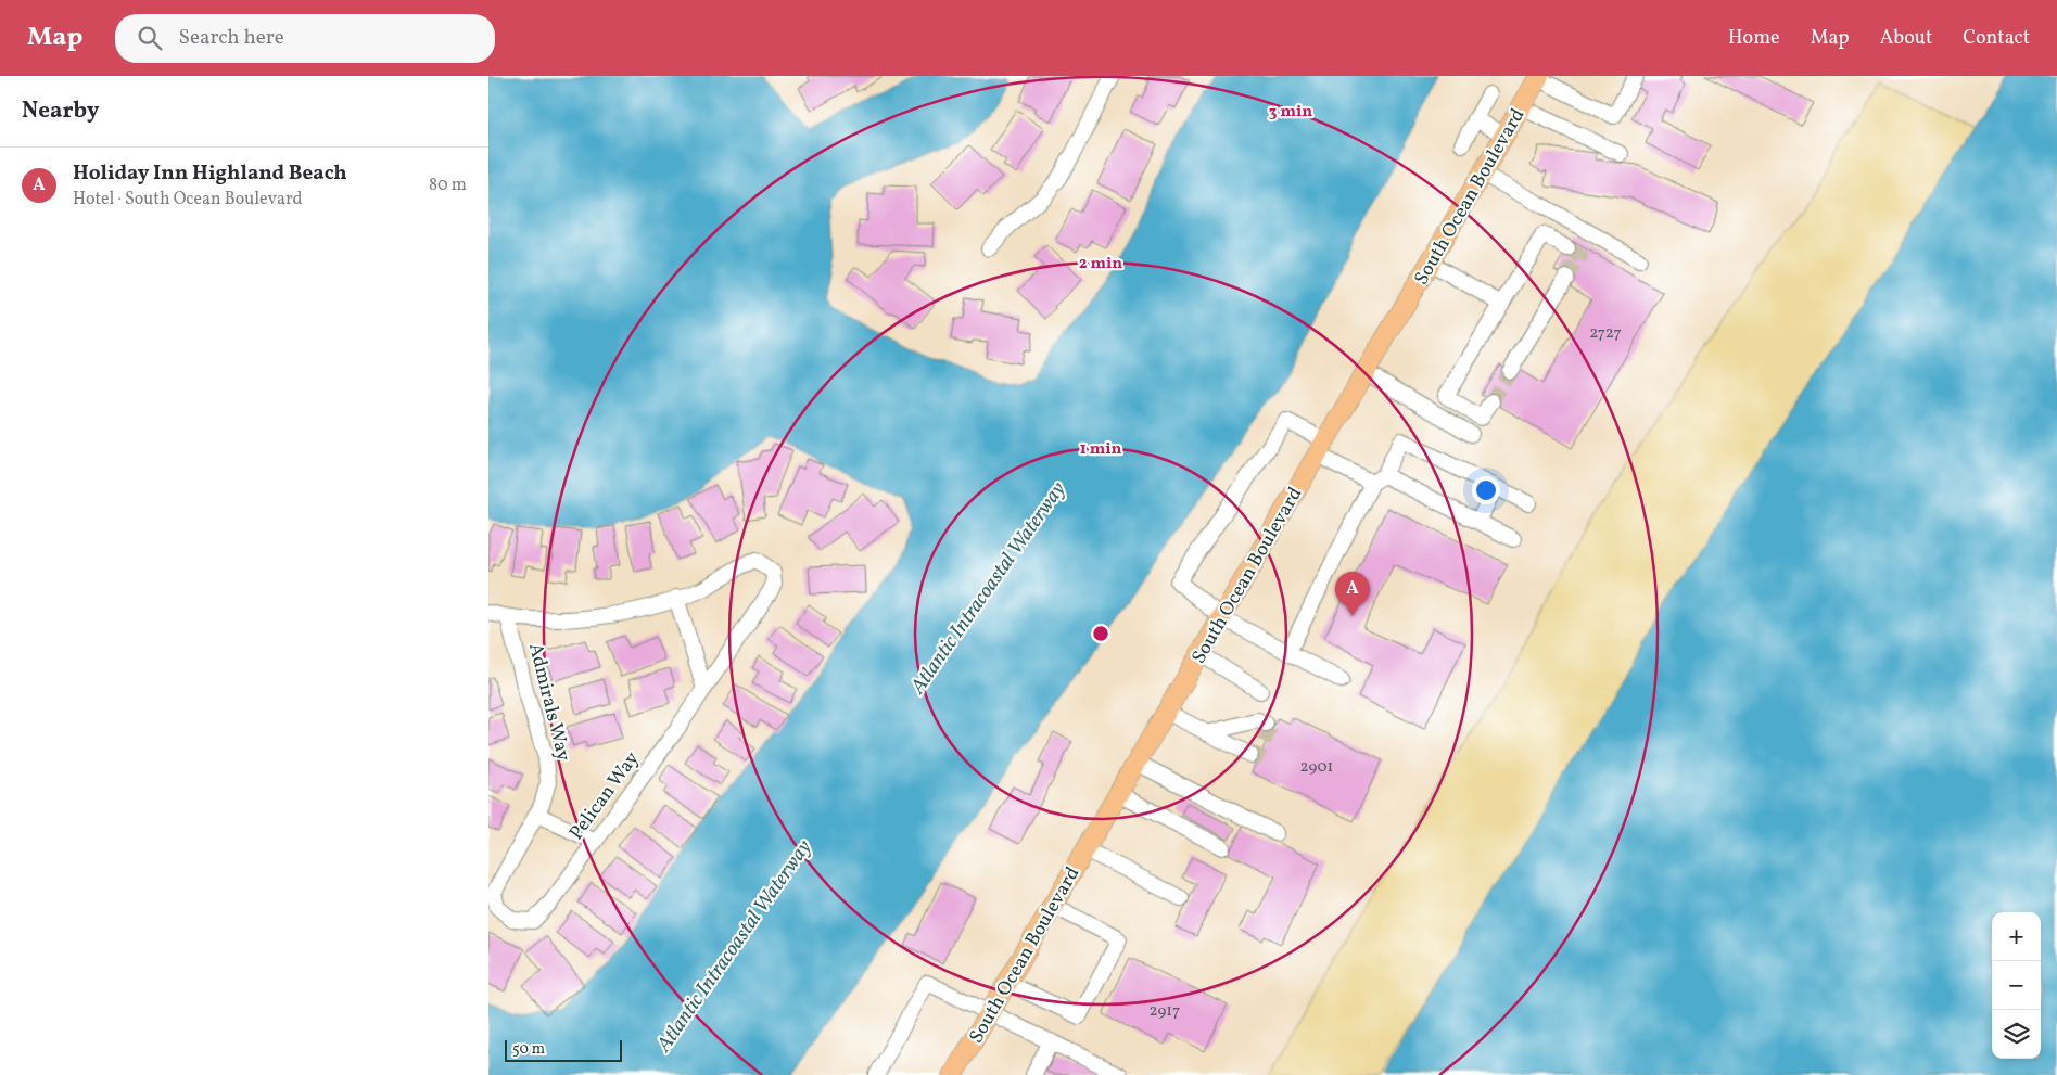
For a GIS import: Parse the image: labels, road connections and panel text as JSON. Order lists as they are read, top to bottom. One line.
{"streets":{"main road":["South Ocean Boulevard"],"street":["Admirals Way","Pelican Way"]},"crossings":[["Admirals Way","Pelican Way"]],"water":["Atlantic Intracoastal Waterway"],"house_numbers":["2727","2901","2917"],"scale_bar":"50 m","page":{"header":"Map","search":"Search here","nav":["Home","Map","About","Contact"],"heading":"Nearby","list":[{"mark":"A","name":"Holiday Inn Highland Beach","note":"Hotel · South Ocean Boulevard","value":"80 m"}],"pins":"A","map_buttons":["+","−"],"scale":"50 m"},"rings":["3 min","2 min","1 min"]}
